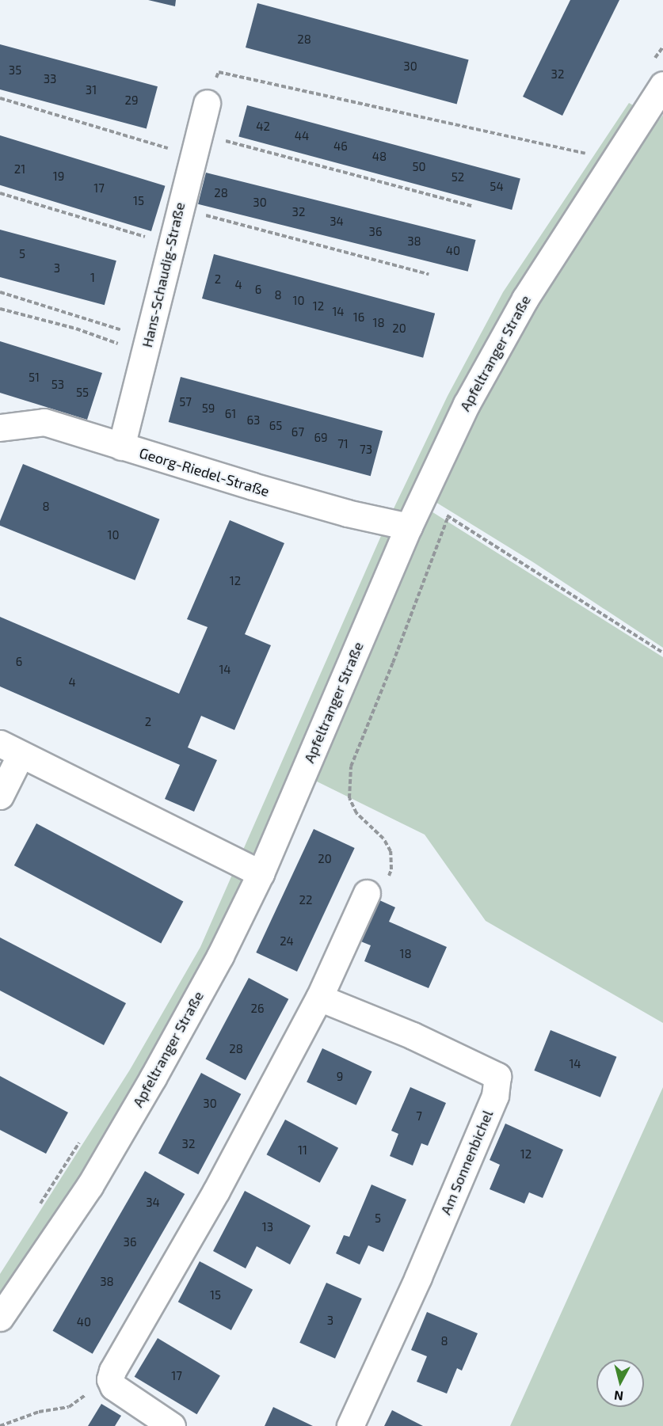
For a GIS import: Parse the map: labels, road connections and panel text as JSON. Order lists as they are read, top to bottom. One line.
{"streets":{"street":["Hans-Schaudig-Straße","Apfeltranger Straße","Georg-Riedel-Straße","Am Sonnenbichel"]},"crossings":[["Hans-Schaudig-Straße","Georg-Riedel-Straße"],["Apfeltranger Straße","Georg-Riedel-Straße"]],"house_numbers":["28","30","35","32","33","31","29","42","44","46","48","50","21","19","52","54","17","28","15","30","32","34","36","38","40","5","3","1","2","4","6","8","10","12","14","16","18","20","51","53","55","57","59","61","63","65","67","69","71","73","8","10","12","6","14","4","2","20","22","24","18","26","28","14","9","30","7","32","11","12","34","5","13","36","38","15","3","40","8","17"],"north":"bottom"}
